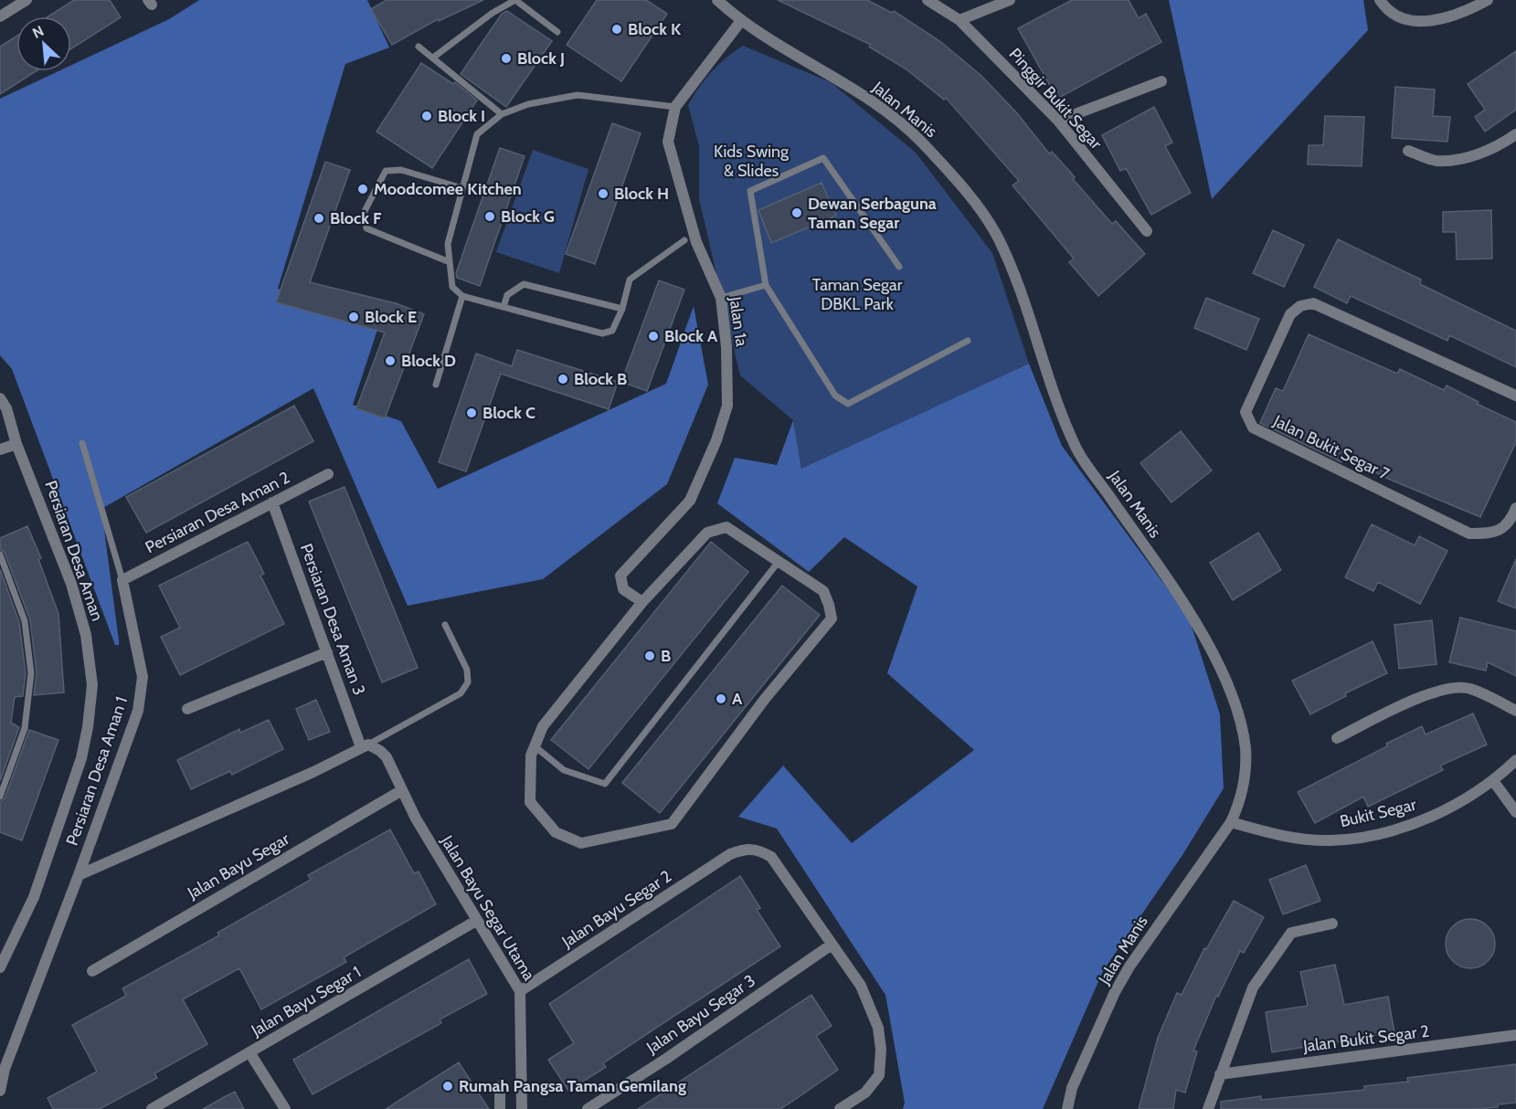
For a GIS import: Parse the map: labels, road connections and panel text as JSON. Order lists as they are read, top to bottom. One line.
{"streets":{"street":["Pinggir Bukit Segar","Jalan Manis","Jalan 1a","Jalan Bukit Segar 7","Persiaran Desa Aman 2","Persiaran Desa Aman","Persiaran Desa Aman 3","Persiaran Desa Aman 1","Bukit Segar","Jalan Bayu Segar","Jalan Bayu Segar Utama","Jalan Bayu Segar 2","Jalan Bayu Segar 1","Jalan Bayu Segar 3","Jalan Bukit Segar 2"]},"crossings":[["Jalan Manis","Jalan 1a"],["Jalan Manis","Bukit Segar"],["Persiaran Desa Aman 2","Persiaran Desa Aman 3"],["Persiaran Desa Aman 2","Persiaran Desa Aman 1"],["Persiaran Desa Aman 3","Jalan Bayu Segar Utama"],["Jalan Bayu Segar","Jalan Bayu Segar Utama"],["Jalan Bayu Segar Utama","Jalan Bayu Segar 2"],["Jalan Bayu Segar Utama","Jalan Bayu Segar 1"],["Jalan Bayu Segar 2","Jalan Bayu Segar 3"]],"parks":["Kids Swing & Slides","Taman Segar DBKL Park"],"places":["Block K","Block J","Block I","Moodcomee Kitchen","Block H","Dewan Serbaguna Taman Segar","Block G","Block F","Block E","Block A","Block D","Block B","Block C","B","A","Rumah Pangsa Taman Gemilang"],"north":"top left"}
